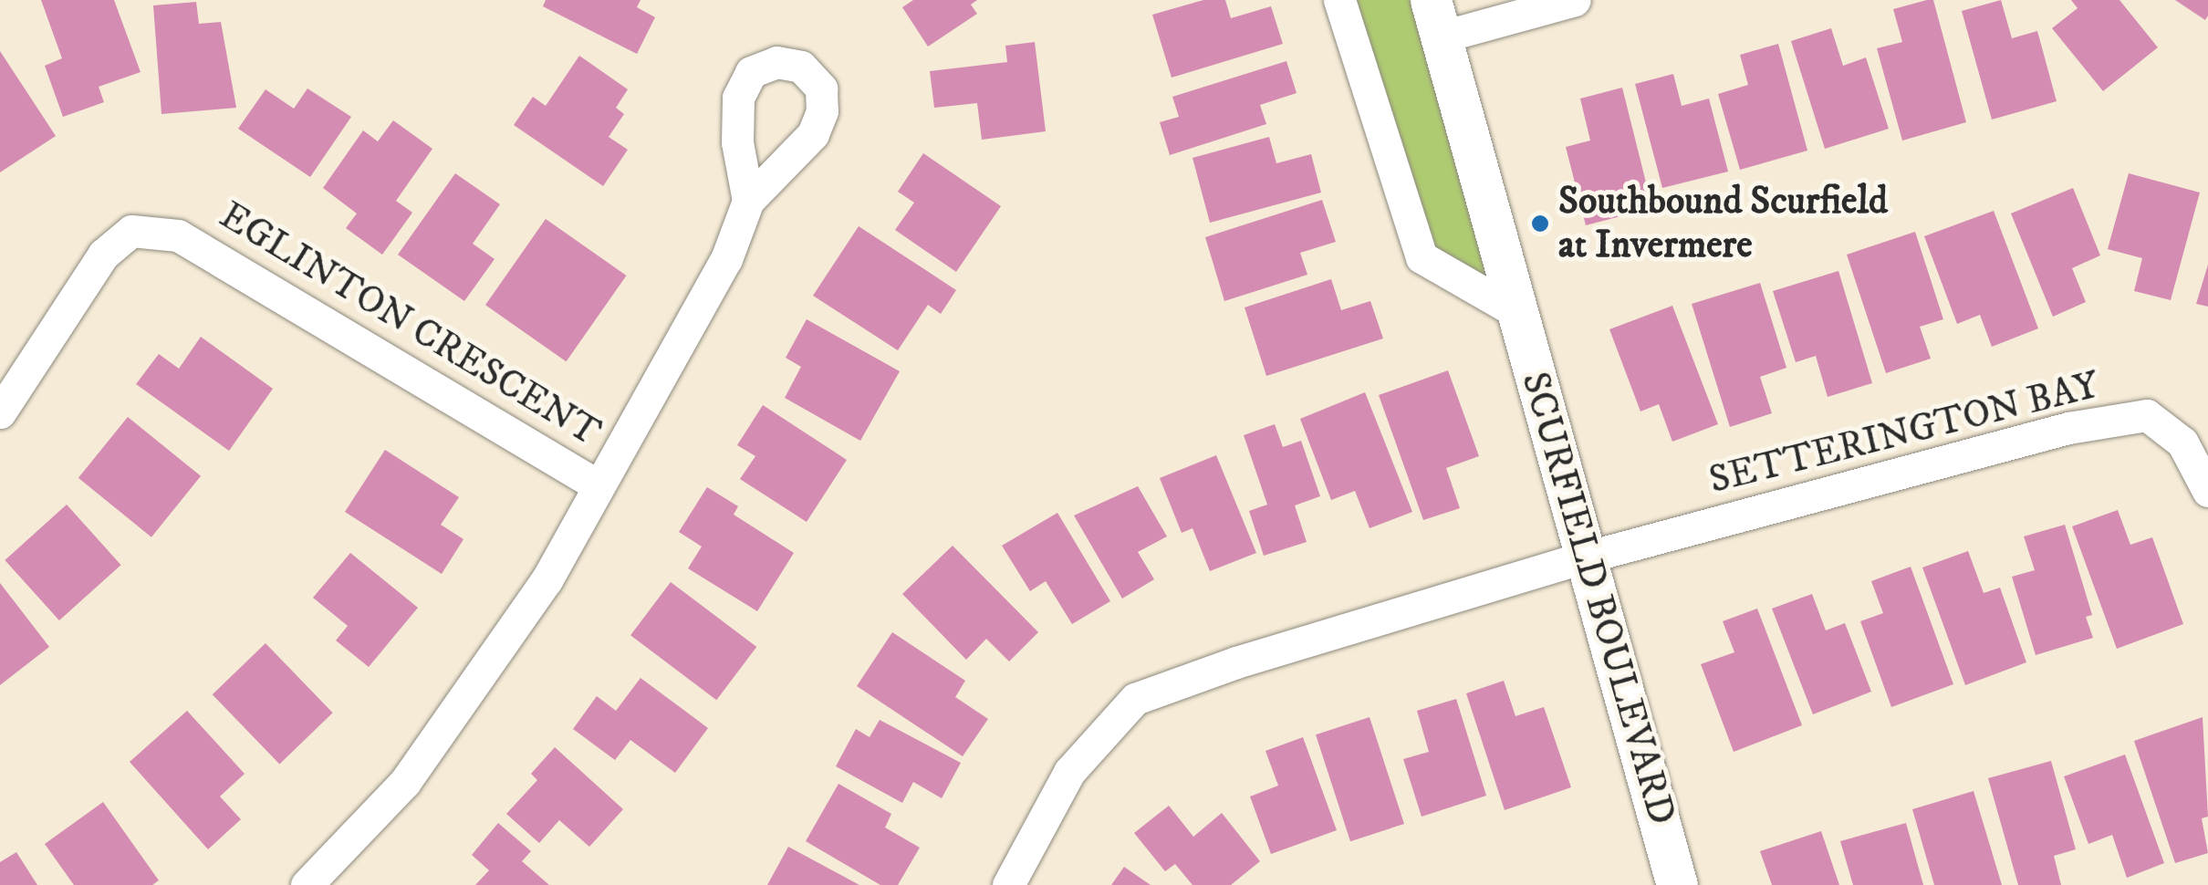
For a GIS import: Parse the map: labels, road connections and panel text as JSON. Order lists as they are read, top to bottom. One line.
{"streets":{"street":["EGLINTON CRESCENT","SETTERINGTON BAY","SCURFIELD BOULEVARD"]},"crossings":[["SETTERINGTON BAY","SCURFIELD BOULEVARD"]],"places":["Southbound Scurfield at Invermere"]}
